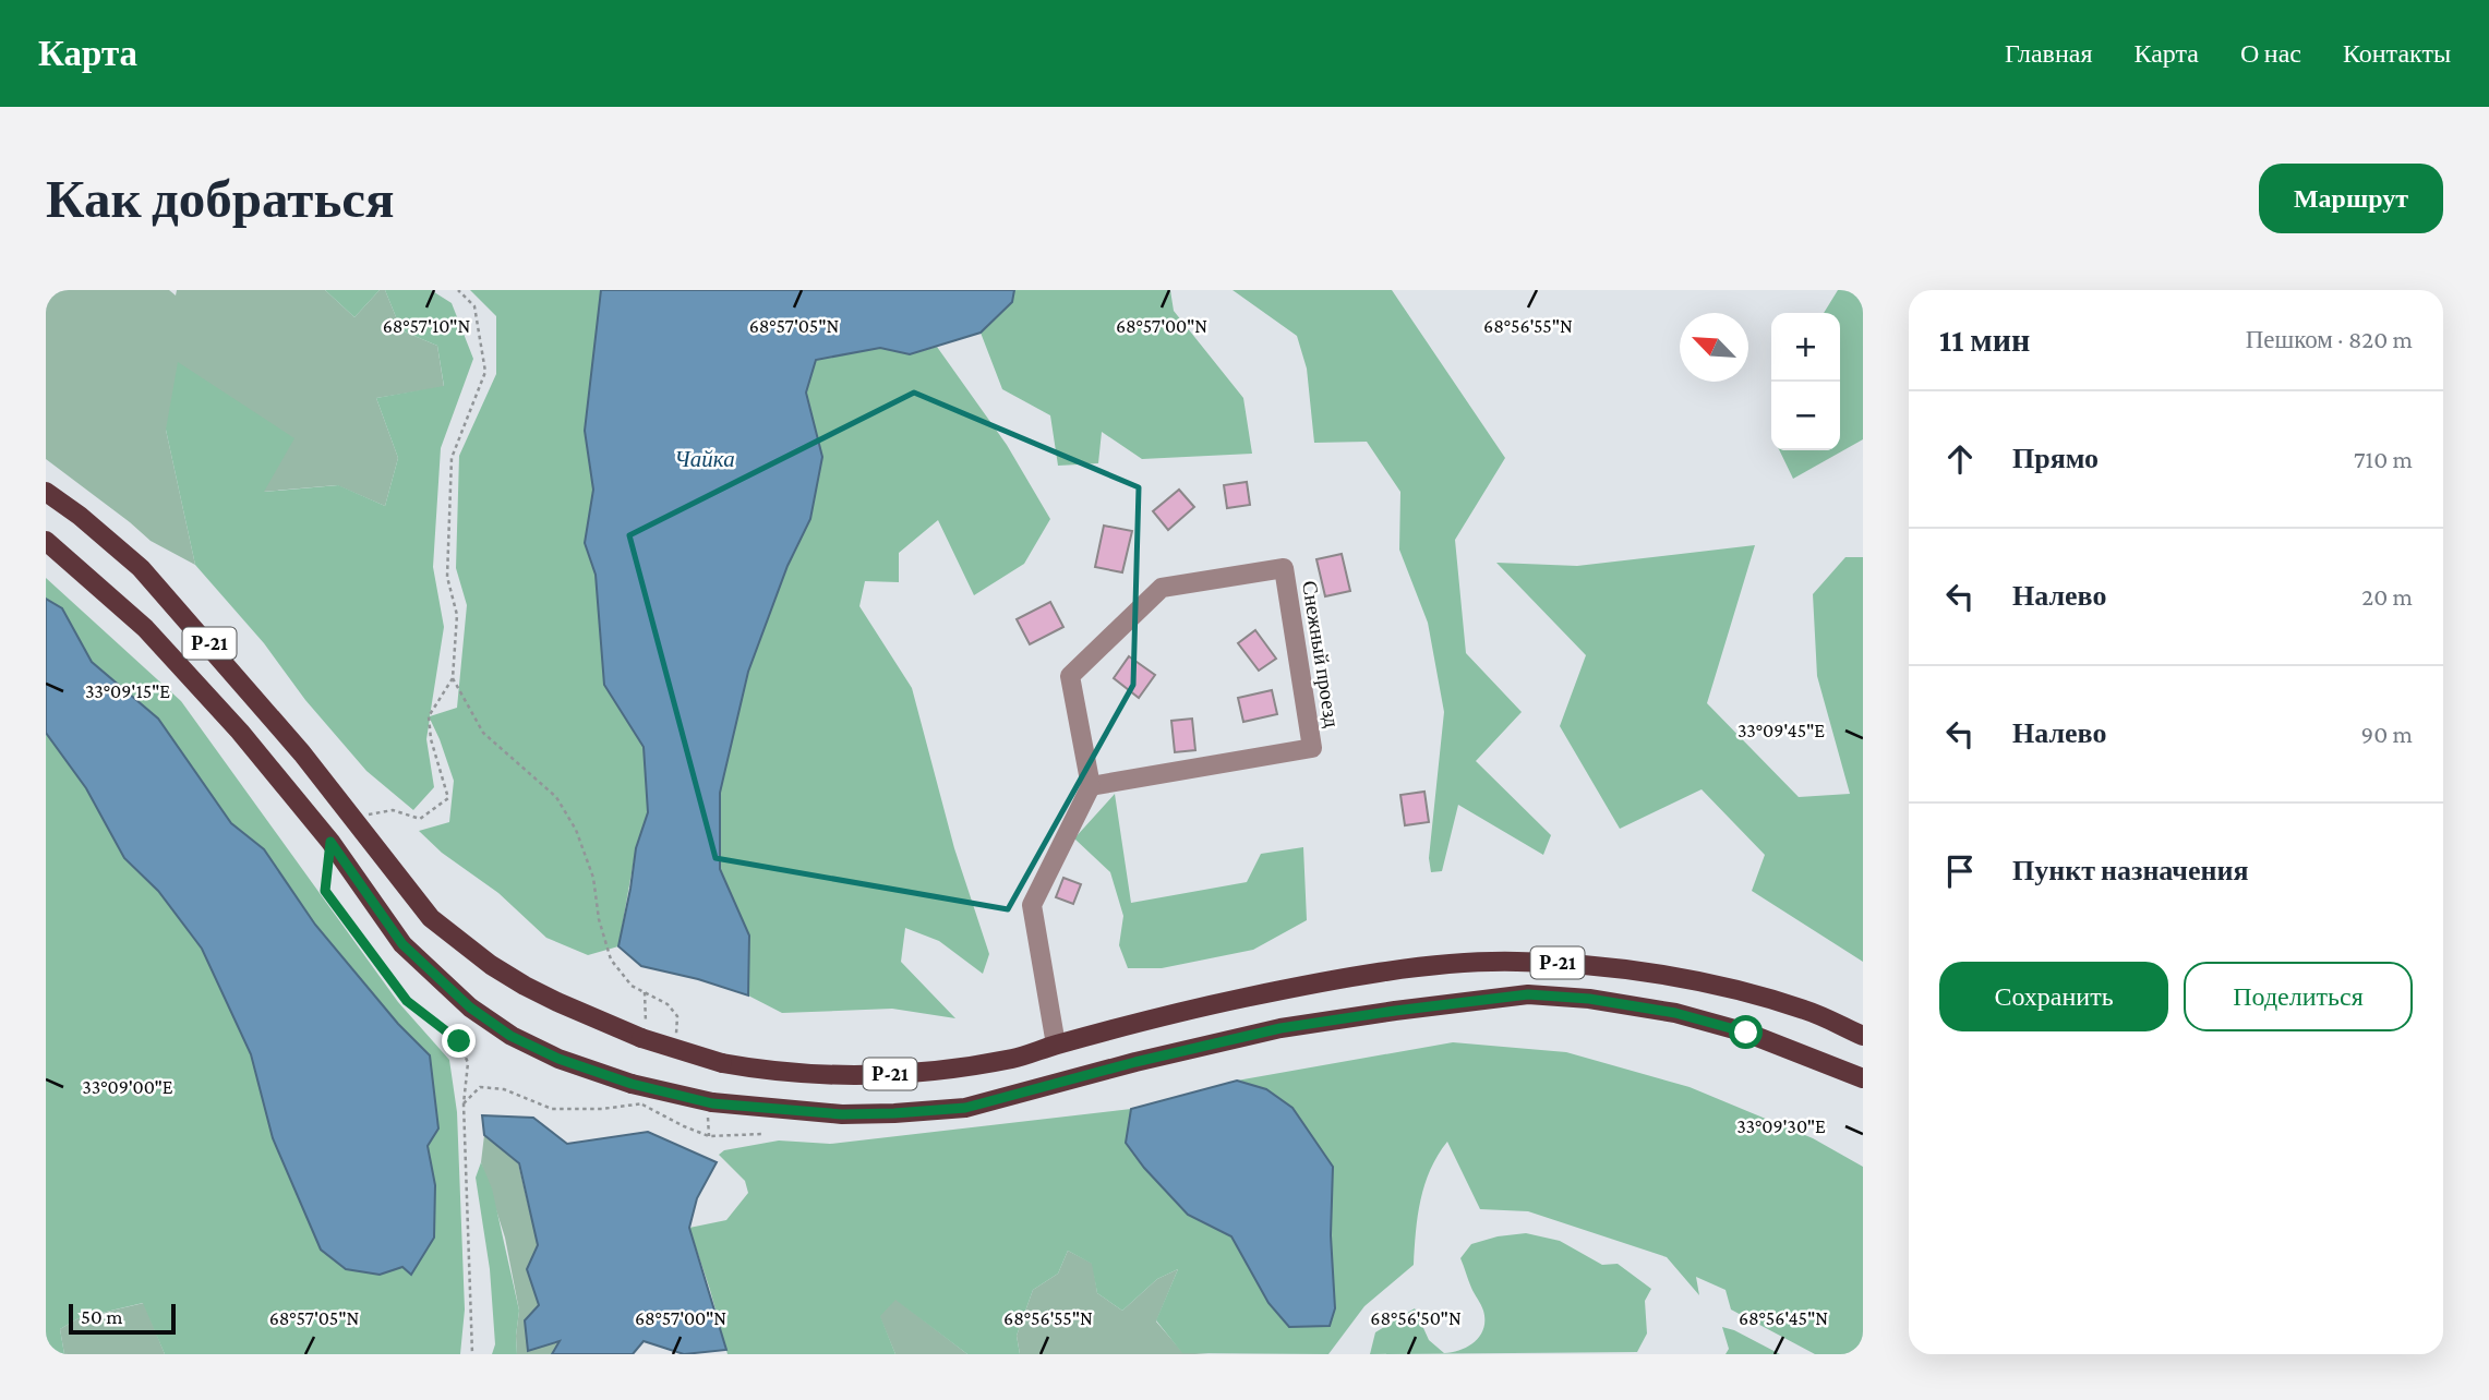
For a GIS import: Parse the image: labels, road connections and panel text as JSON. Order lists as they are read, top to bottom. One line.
{"streets":{"main road":["Р-21"],"street":["Снежный проезд"]},"water":["Чайка"],"scale_bar":"50 m","north":"top left","page":{"header":"Карта","nav":["Главная","Карта","О нас","Контакты"],"buttons":["Маршрут",["Сохранить","Поделиться"]],"title":"Как добраться","heading":["11 мин","Пешком · 820 m"],"map_buttons":["+","−"],"list":[["Прямо","710 m"],["Налево","20 m"],["Налево","90 m"],"Пункт назначения"],"scale":"50 m"},"coordinates":["68°57'10\"N","68°57'05\"N","68°57'00\"N","68°56'55\"N","33°09'15\"E","33°09'45\"E","33°09'00\"E","33°09'30\"E","68°56'50\"N","68°56'45\"N"]}
